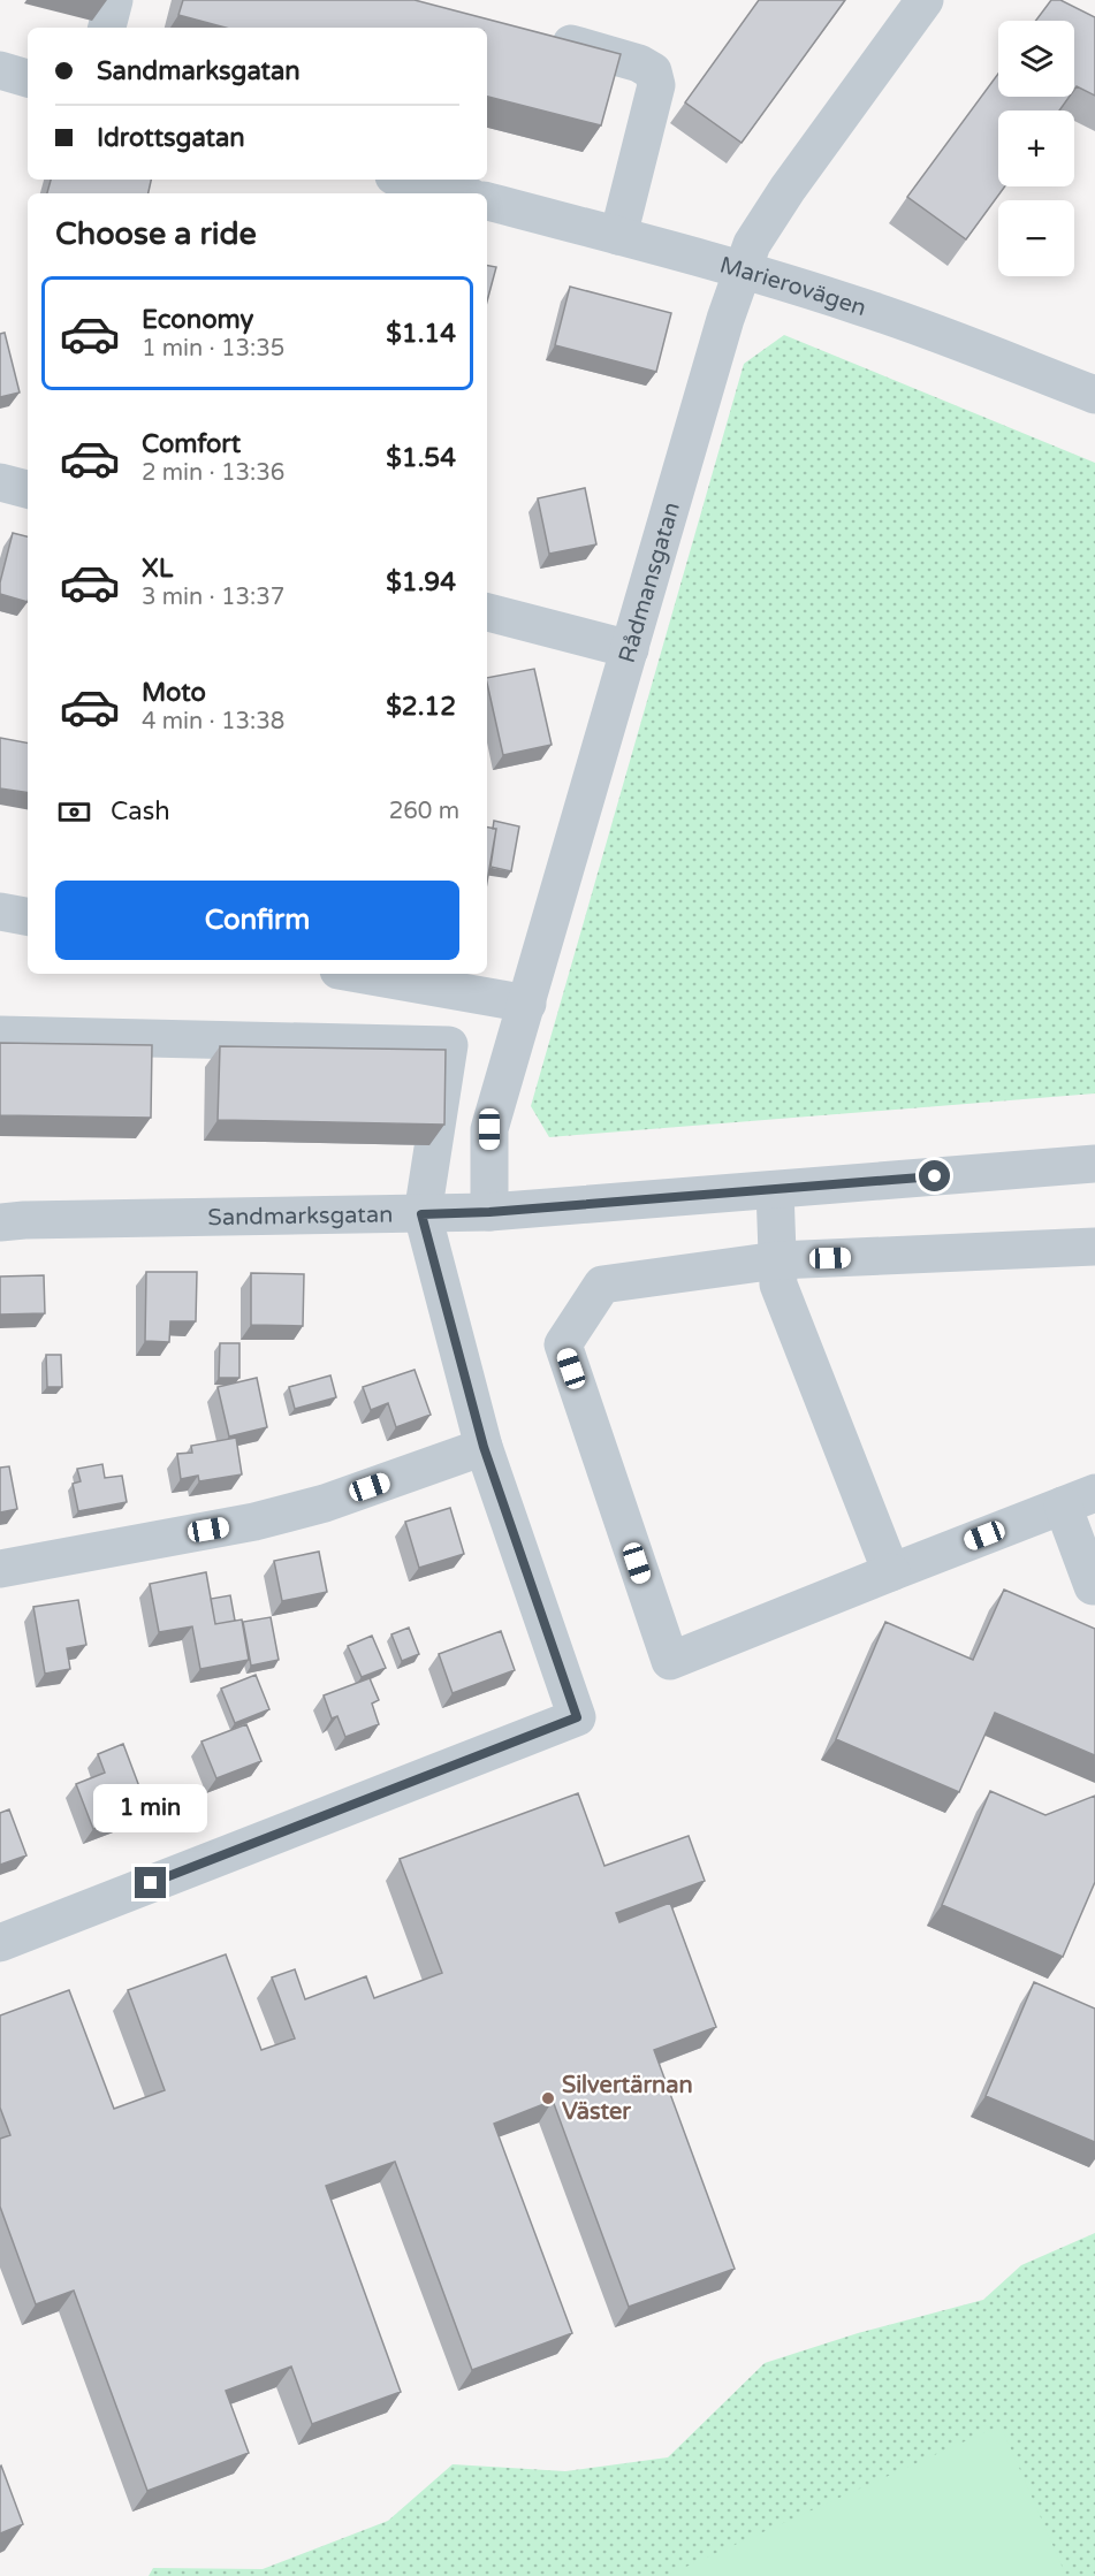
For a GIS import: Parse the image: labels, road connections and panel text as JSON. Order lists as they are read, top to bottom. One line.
{"streets":{"street":["Marierovägen","Rådmansgatan","Sandmarksgatan"]},"crossings":[["Marierovägen","Rådmansgatan"],["Rådmansgatan","Sandmarksgatan"]],"places":["Silvertärnan Väster"],"page":{"map_buttons":["+","−"],"banner":["Sandmarksgatan","Idrottsgatan"],"heading":"Choose a ride","list":[{"name":"Economy","note":"1 min · 13:35","value":"$1.14"},{"name":"Comfort","note":"2 min · 13:36","value":"$1.54"},{"name":"XL","note":"3 min · 13:37","value":"$1.94"},{"name":"Moto","note":"4 min · 13:38","value":"$2.12"}],"pay":["Cash","260 m"],"buttons":"Confirm","bubble":"1 min"}}
